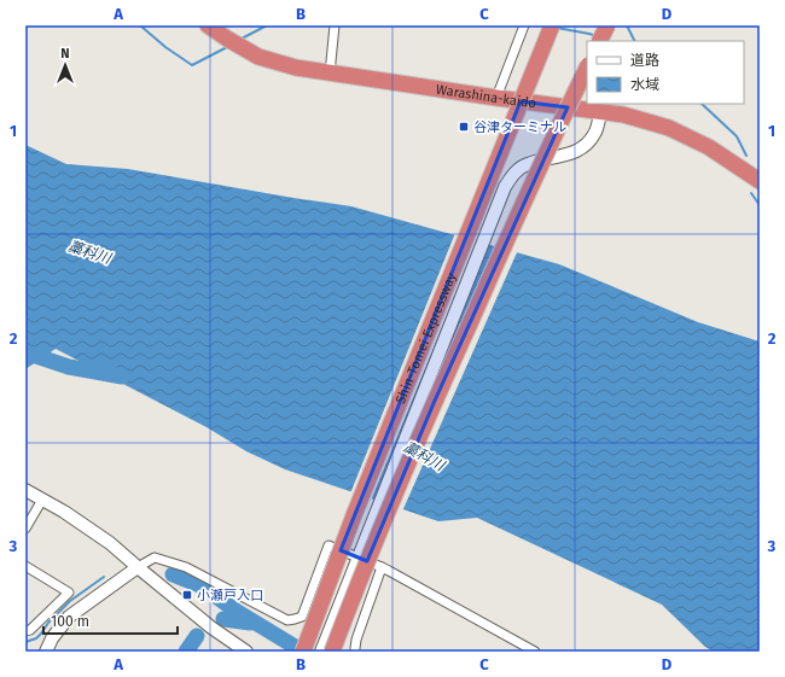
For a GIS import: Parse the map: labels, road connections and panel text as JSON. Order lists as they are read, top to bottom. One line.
{"streets":{"highway":["Warashina-kaido","Shin-Tomei Expressway"]},"water":["藁科川"],"places":{"transit":["谷津ターミナル","小瀬戸入口"]},"legend":["道路","水域"],"scale_bar":"100 m","north":"top","grid":{"columns":["A","B","C","D"],"rows":["1","2","3"]}}
